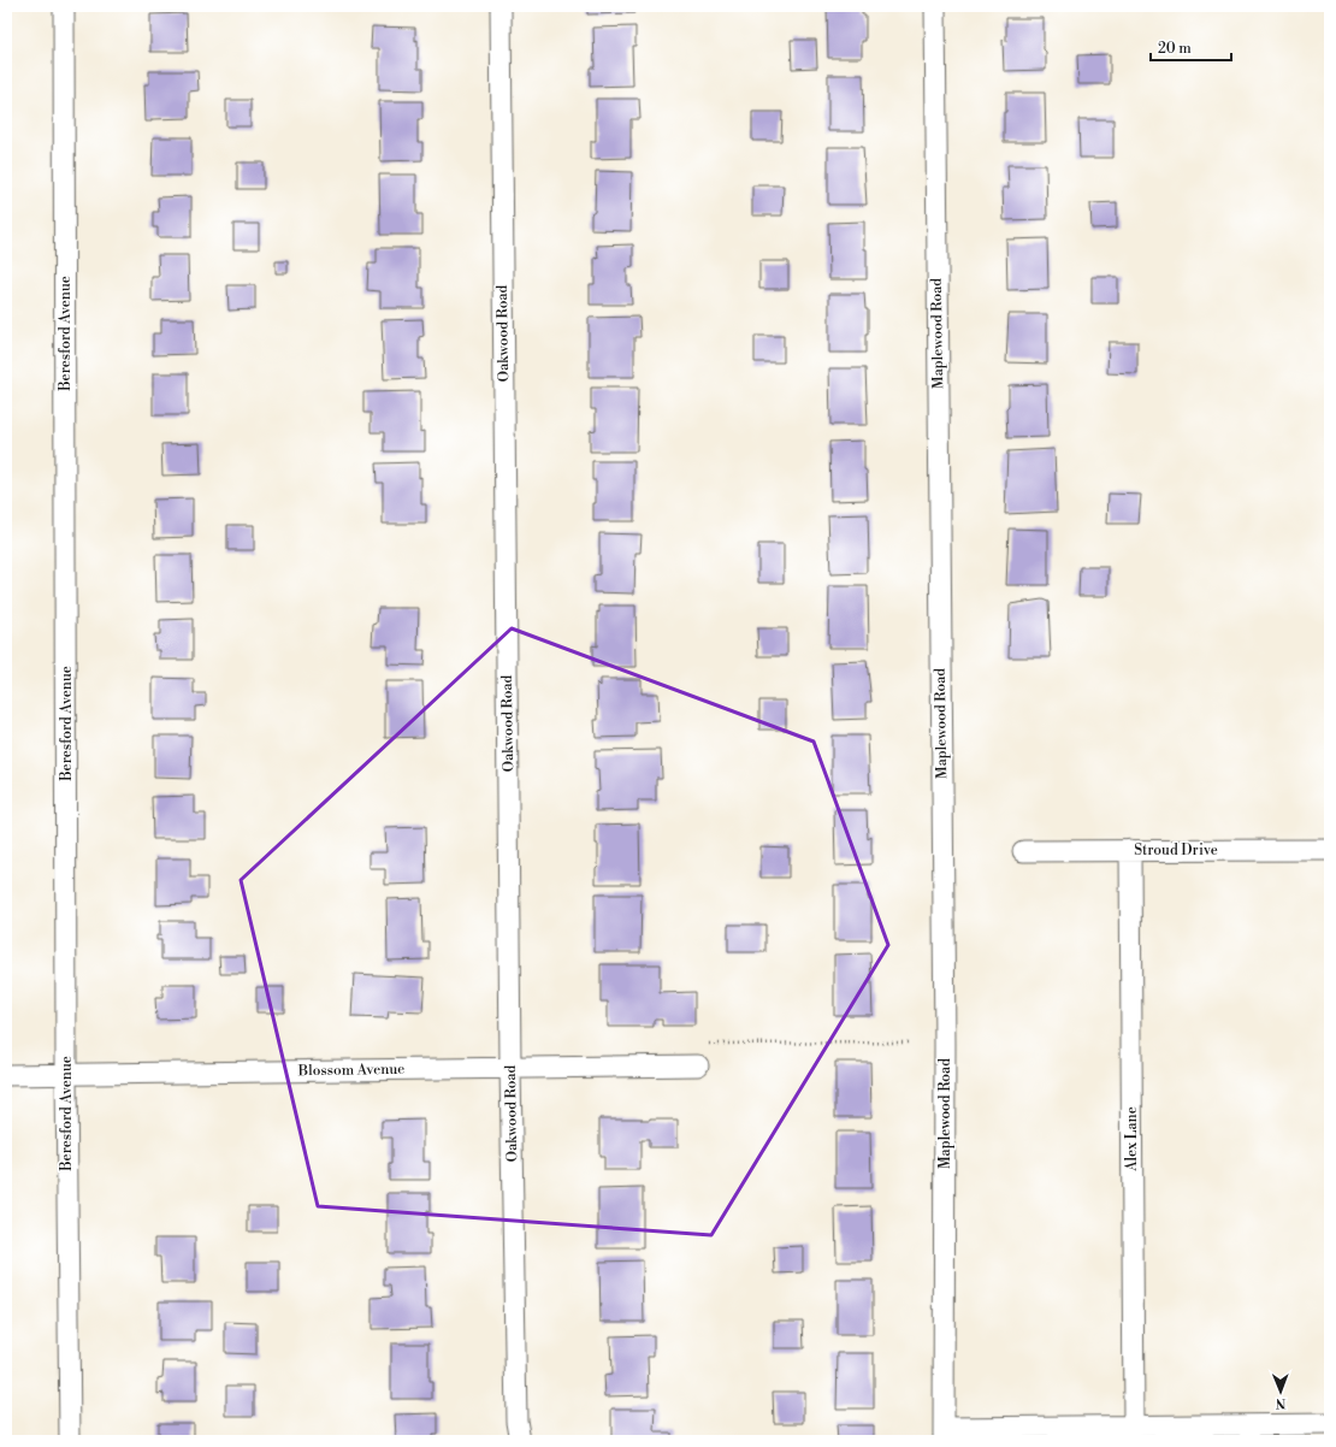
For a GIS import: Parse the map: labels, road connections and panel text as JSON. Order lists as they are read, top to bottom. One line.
{"streets":{"street":["Beresford Avenue","Oakwood Road","Maplewood Road","Stroud Drive","Blossom Avenue","Alex Lane"]},"crossings":[["Beresford Avenue","Blossom Avenue"],["Oakwood Road","Blossom Avenue"],["Stroud Drive","Alex Lane"]],"scale_bar":"20 m","north":"bottom"}
